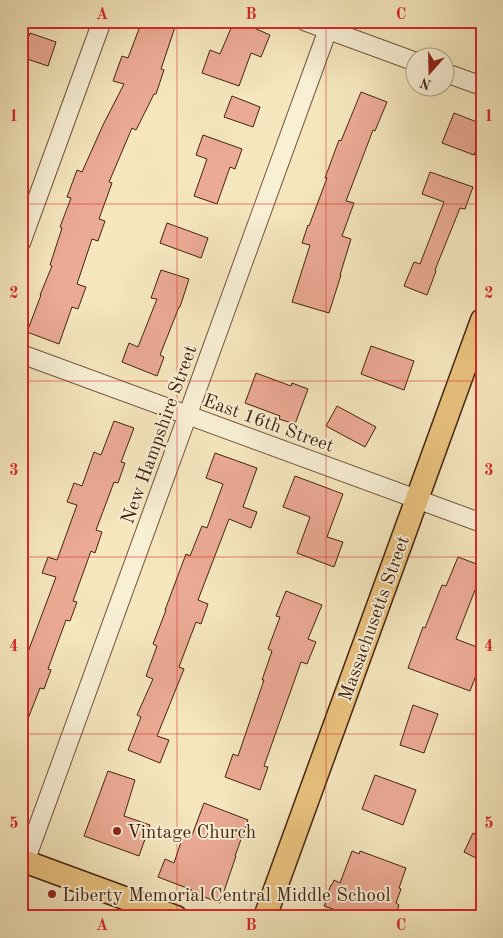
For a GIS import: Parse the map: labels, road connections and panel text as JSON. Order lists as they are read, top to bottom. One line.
{"streets":{"main road":["Massachusetts Street"],"street":["East 16th Street","New Hampshire Street"]},"crossings":[["East 16th Street","New Hampshire Street"],["East 16th Street","Massachusetts Street"]],"places":["Vintage Church","Liberty Memorial Central Middle School"],"north":"bottom","grid":{"columns":["A","B","C"],"rows":["1","2","3","4","5"]}}
